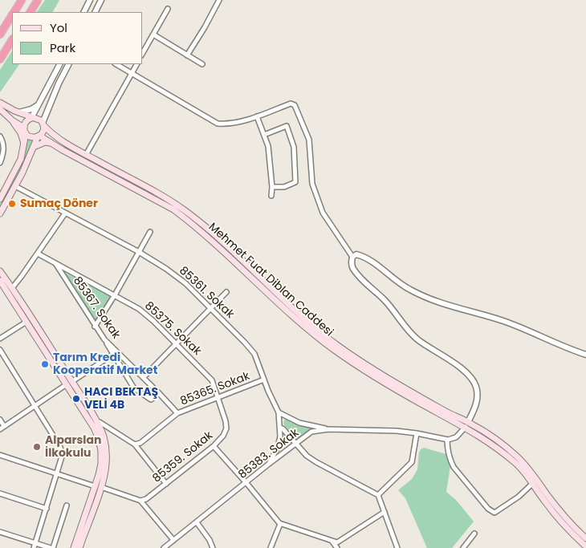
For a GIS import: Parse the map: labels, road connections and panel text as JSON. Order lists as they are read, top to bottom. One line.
{"streets":{"main road":["Mehmet Fuat Diblan Caddesi"],"street":["85361. Sokak","85367. Sokak","85375. Sokak","85365. Sokak","85383. Sokak","85359. Sokak"]},"crossings":[["85361. Sokak","85365. Sokak"],["85361. Sokak","85383. Sokak"],["85367. Sokak","85375. Sokak"],["85367. Sokak","85365. Sokak"],["85375. Sokak","85365. Sokak"],["85375. Sokak","85359. Sokak"],["85365. Sokak","85359. Sokak"]],"places":["Sumaç Döner","Tarım Kredi Kooperatif Market","HACI BEKTAŞ VELİ 4B","Alparslan İlkokulu"],"legend":["Yol","Park"]}
